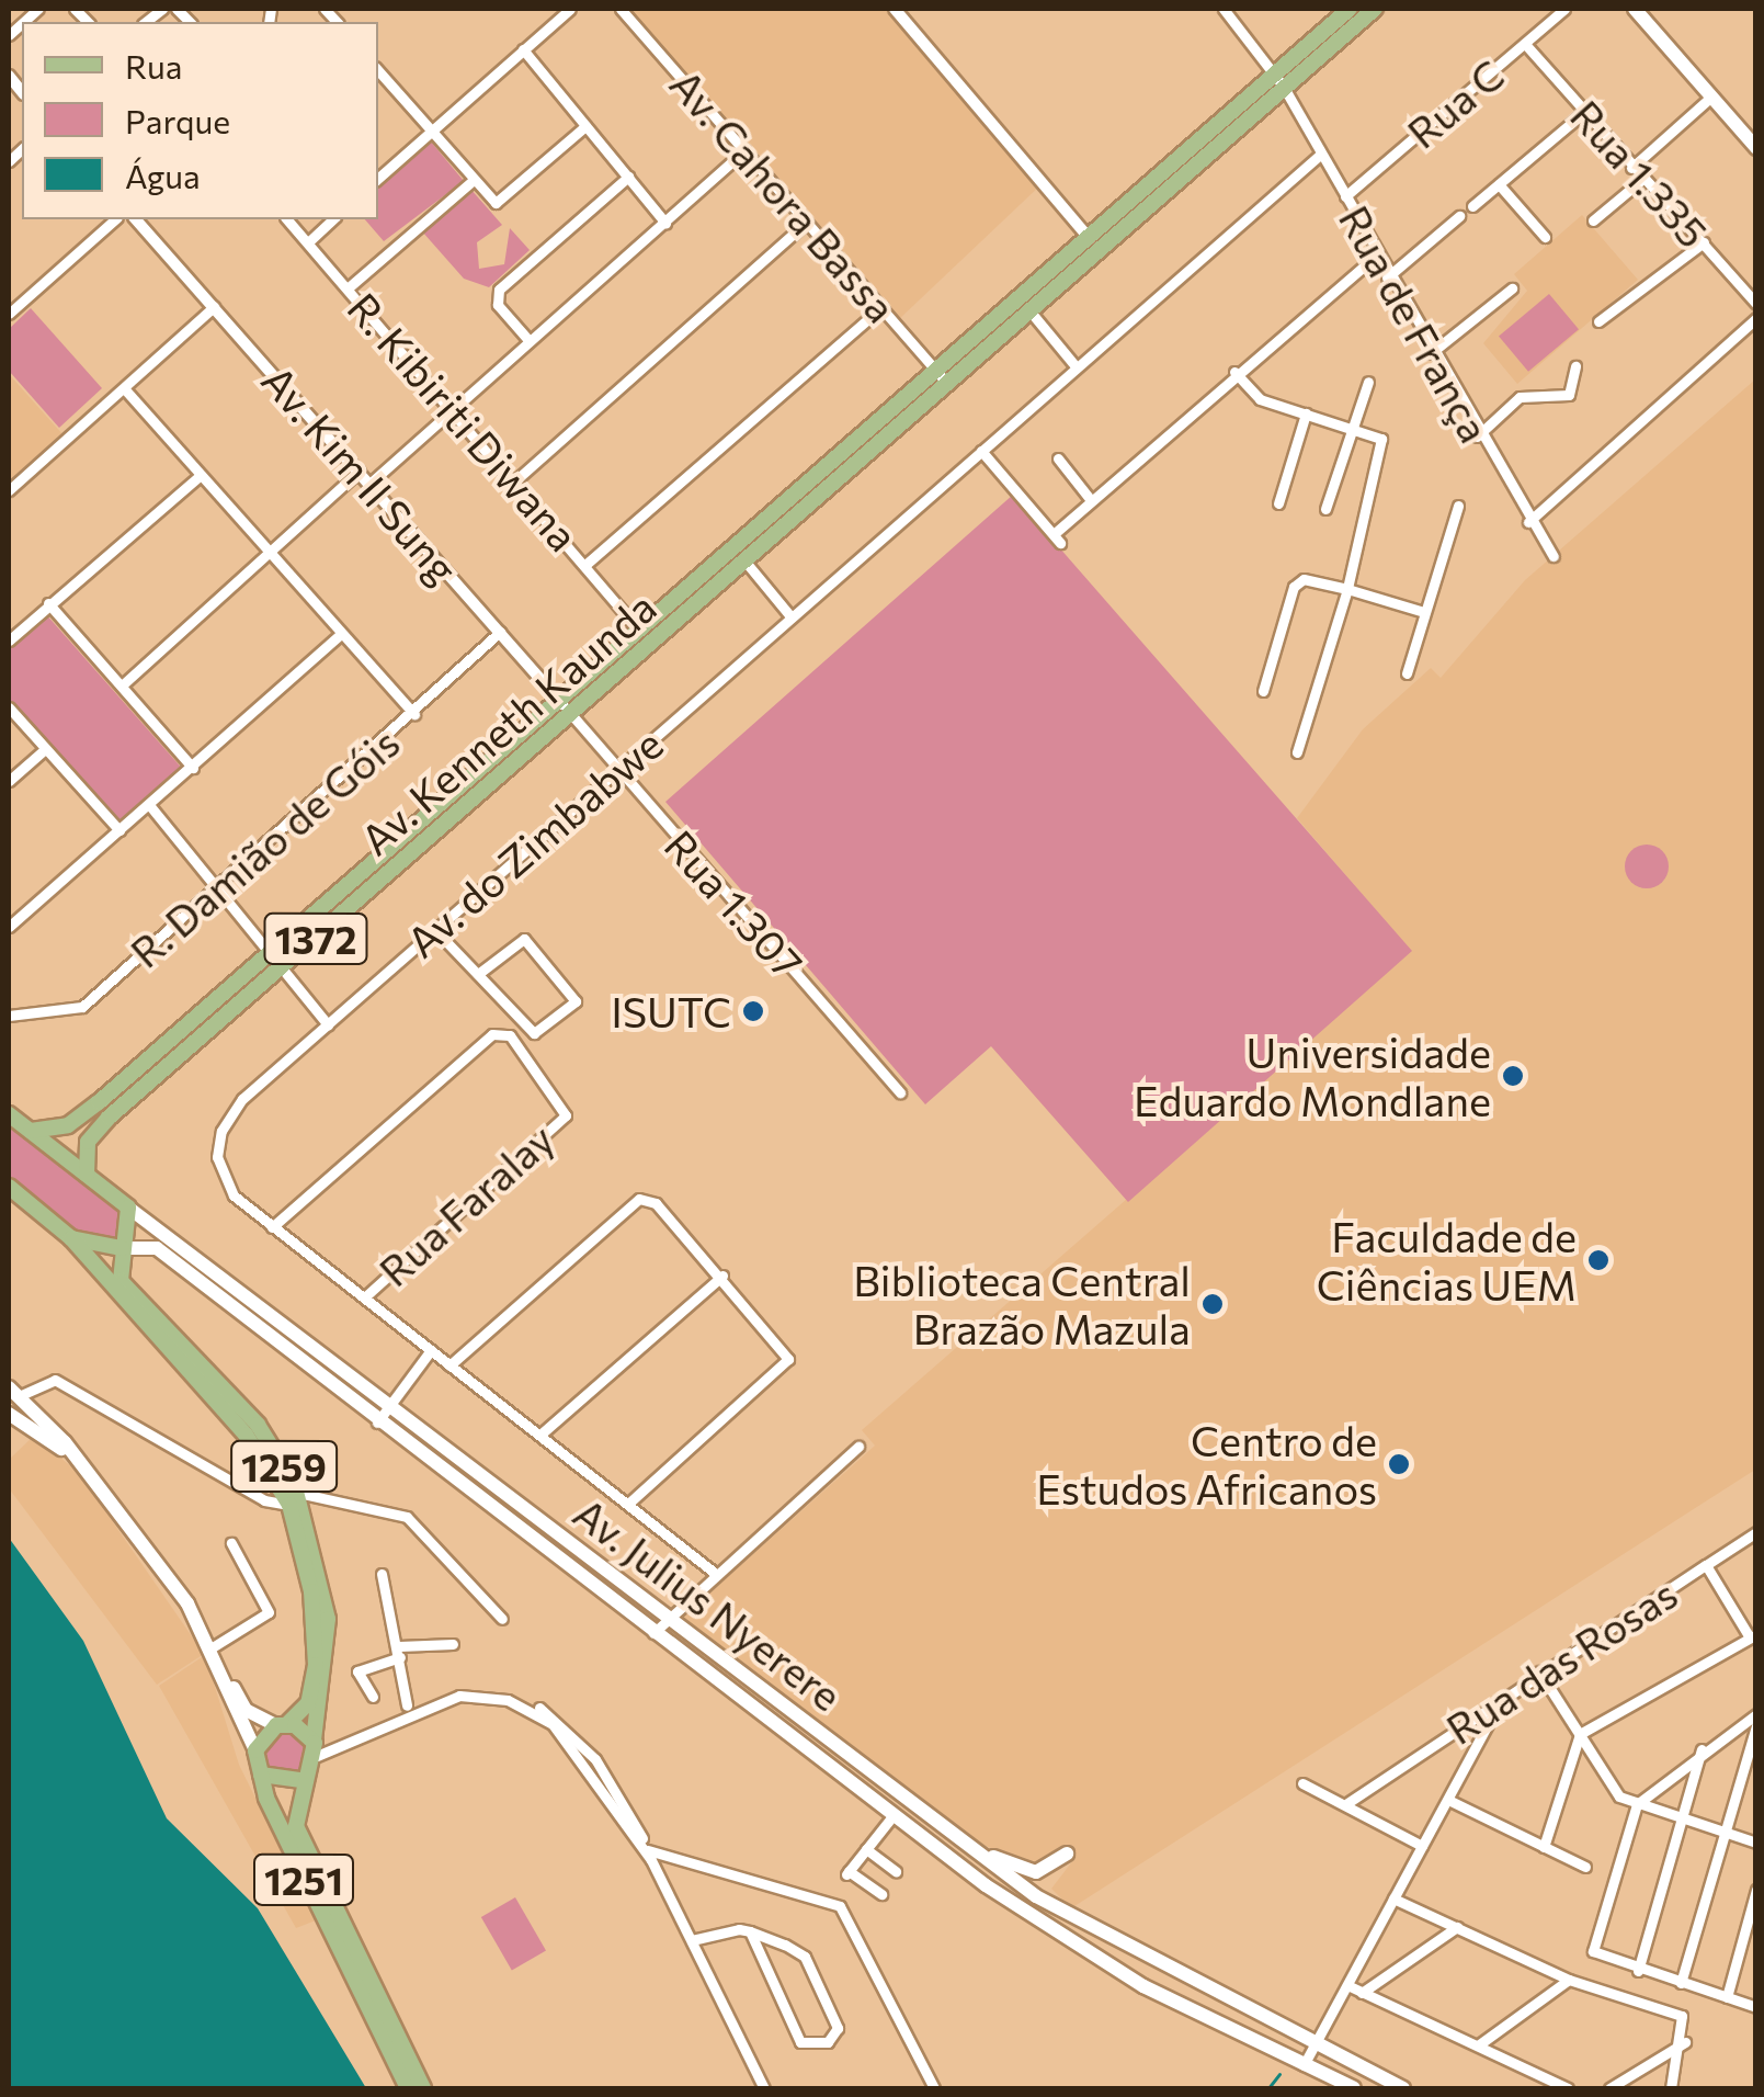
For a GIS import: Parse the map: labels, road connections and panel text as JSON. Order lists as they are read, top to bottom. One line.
{"streets":{"main road":["Av. Kenneth Kaunda","1372","1259","Av. Julius Nyerere","1251"],"street":["Rua C","Rua 1.335","Av. Cahora Bassa","Rua de França","R. Kibiriti Diwana","Av. Kim Il Sung","Av. do Zimbabwe","R. Damião de Góis","Rua 1.307","Rua Faralay","Rua das Rosas"]},"crossings":[["Rua C","Rua 1.335"],["Rua C","Rua de França"],["Av. Cahora Bassa","Av. Kenneth Kaunda"],["Rua de França","Av. do Zimbabwe"],["R. Kibiriti Diwana","Av. Kenneth Kaunda"],["Av. Kim Il Sung","Av. Kenneth Kaunda"],["Av. Kim Il Sung","R. Damião de Góis"],["Av. Kim Il Sung","Rua 1.307"],["Av. Kenneth Kaunda","Rua 1.307"],["Av. Kenneth Kaunda","Av. Julius Nyerere"],["Av. do Zimbabwe","Rua 1.307"],["Av. do Zimbabwe","Rua Faralay"],["1372","Av. Julius Nyerere"],["1259","Av. Julius Nyerere"],["1259","1251"]],"places":["ISUTC","Universidade Eduardo Mondlane","Faculdade de Ciências UEM","Biblioteca Central Brazão Mazula","Centro de Estudos Africanos"],"legend":["Rua","Parque","Água"]}
